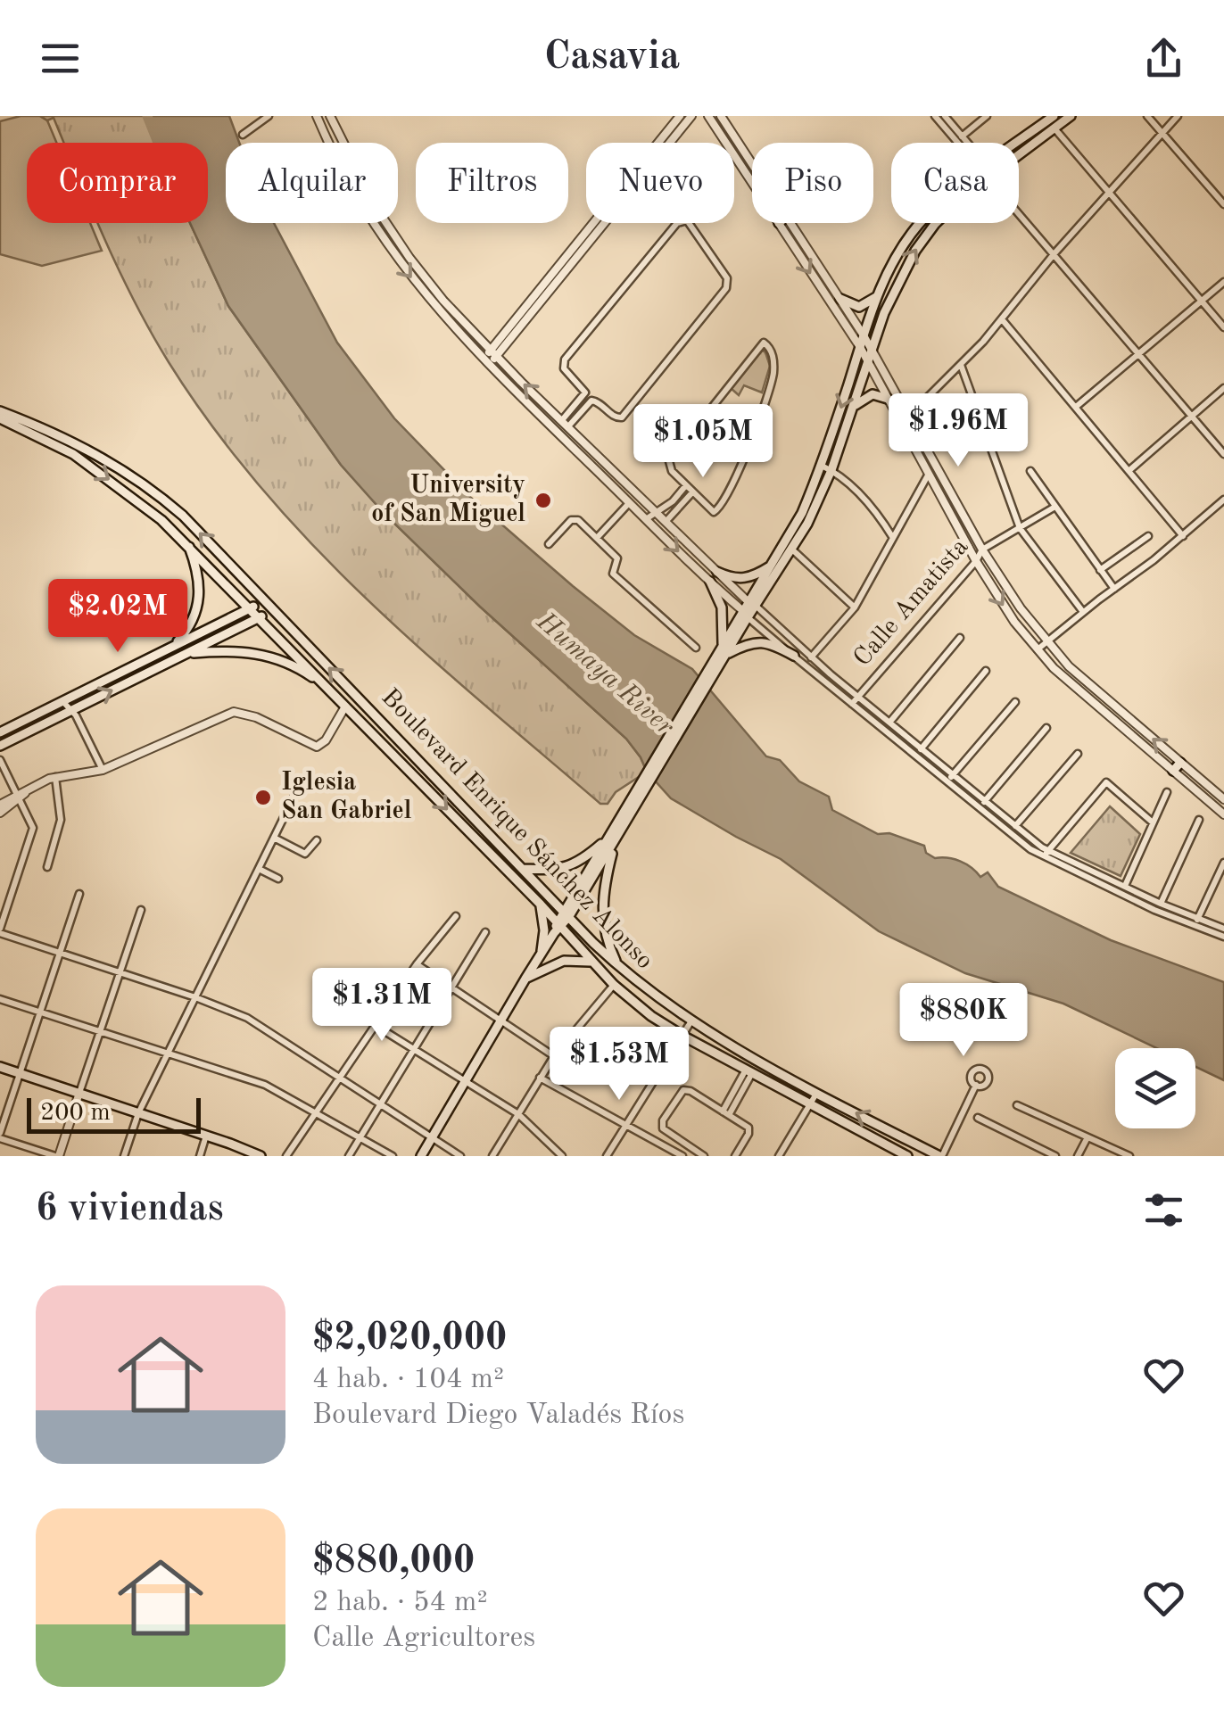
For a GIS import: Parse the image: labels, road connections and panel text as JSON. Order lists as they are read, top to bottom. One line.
{"streets":{"main road":["Boulevard Enrique Sánchez Alonso"],"street":["Calle Amatista"]},"water":["Humaya River"],"places":["University of San Miguel","Iglesia San Gabriel"],"scale_bar":"200 m","page":{"header":"Casavia","chip":["Comprar","Alquilar","Filtros","Nuevo","Piso","Casa"],"price":["$1.96M","$1.05M","$2.02M","$1.31M","$880K","$1.53M"],"scale":"200 m","heading":"6 viviendas","list":[{"name":"$2,020,000","note":"4 hab. · 104 m² · Boulevard Diego Valadés Ríos"},{"name":"$880,000","note":"2 hab. · 54 m² · Calle Agricultores"}]}}
